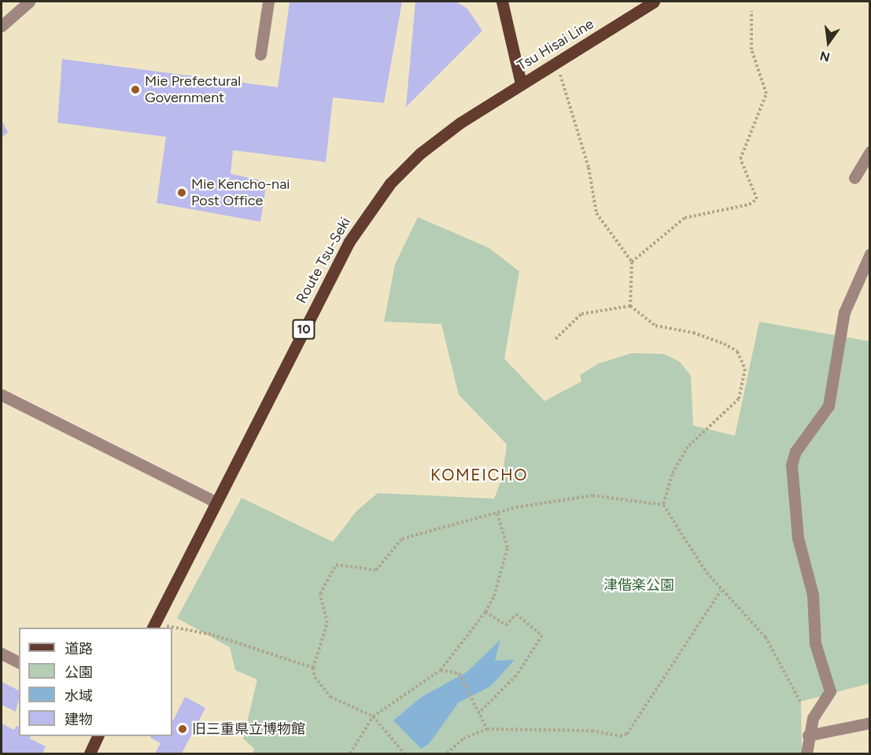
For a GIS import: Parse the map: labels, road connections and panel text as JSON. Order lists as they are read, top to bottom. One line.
{"streets":{"main road":["Tsu Hisai Line","Route Tsu-Seki","10"]},"crossings":[["Tsu Hisai Line","Route Tsu-Seki"]],"districts":["KOMEICHO"],"parks":["津偕楽公園"],"places":["Mie Prefectural Government","Mie Kencho-nai Post Office","旧三重県立博物館"],"legend":["道路","公園","水域","建物"],"north":"bottom"}
